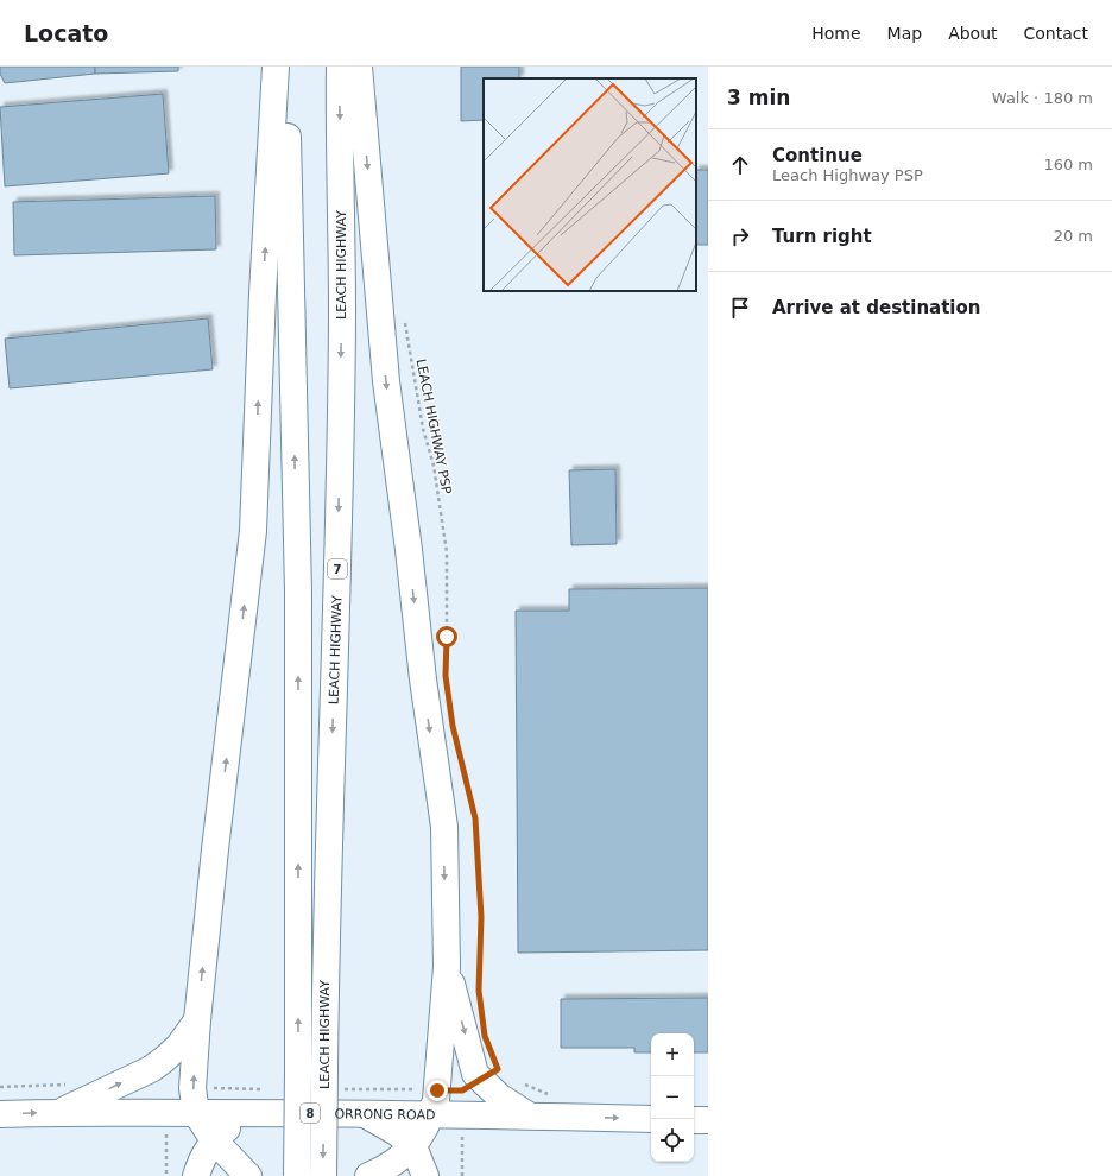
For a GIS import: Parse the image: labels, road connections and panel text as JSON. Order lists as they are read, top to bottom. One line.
{"streets":{"highway":["LEACH HIGHWAY","7","8","ORRONG ROAD"],"path":["LEACH HIGHWAY PSP"]},"page":{"header":"Locato","nav":["Home","Map","About","Contact"],"heading":["3 min","Walk · 180 m"],"list":[["Continue","Leach Highway PSP","160 m"],["Turn right","20 m"],"Arrive at destination"],"map_buttons":["+","−"]}}
